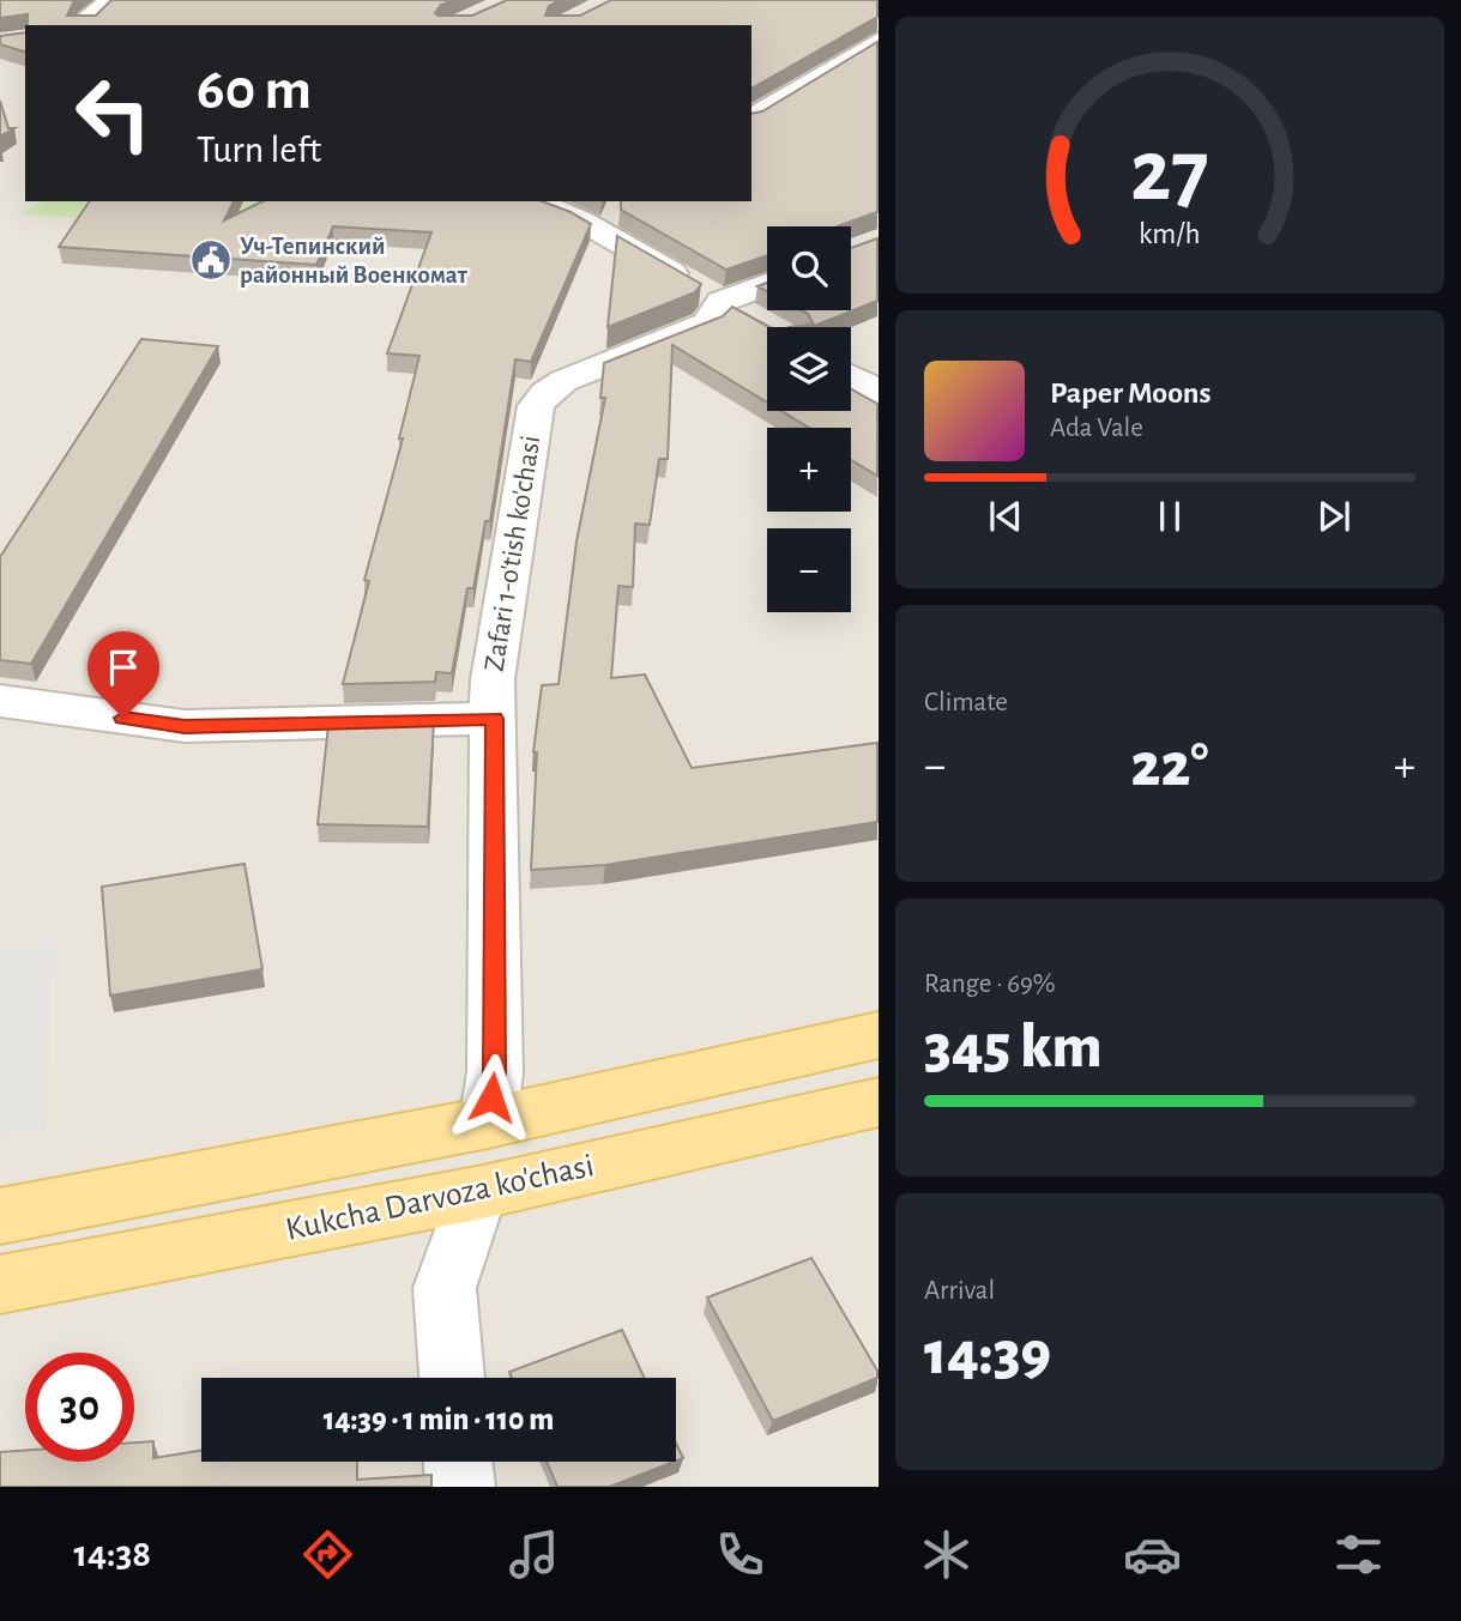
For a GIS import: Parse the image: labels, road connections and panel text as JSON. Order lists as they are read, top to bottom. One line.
{"streets":{"main road":["Kukcha Darvoza ko'chasi"],"street":["Zafari 1-o'tish ko'chasi"]},"crossings":[["Zafari 1-o'tish ko'chasi","Kukcha Darvoza ko'chasi"]],"places":{"public building":["Уч-Тепинский районный Военкомат"]},"page":{"turn":["60 m","Turn left"],"map_buttons":["+","−"],"song":["Paper Moons","Ada Vale"],"tile":["Climate",["Range · 69%","345 km"],["Arrival","14:39"]],"heat":["−","22°","+"],"limit":"30","trip":"14:39 · 1 min · 110 m","tabs":"14:38","gauge":["27","km/h"]}}
